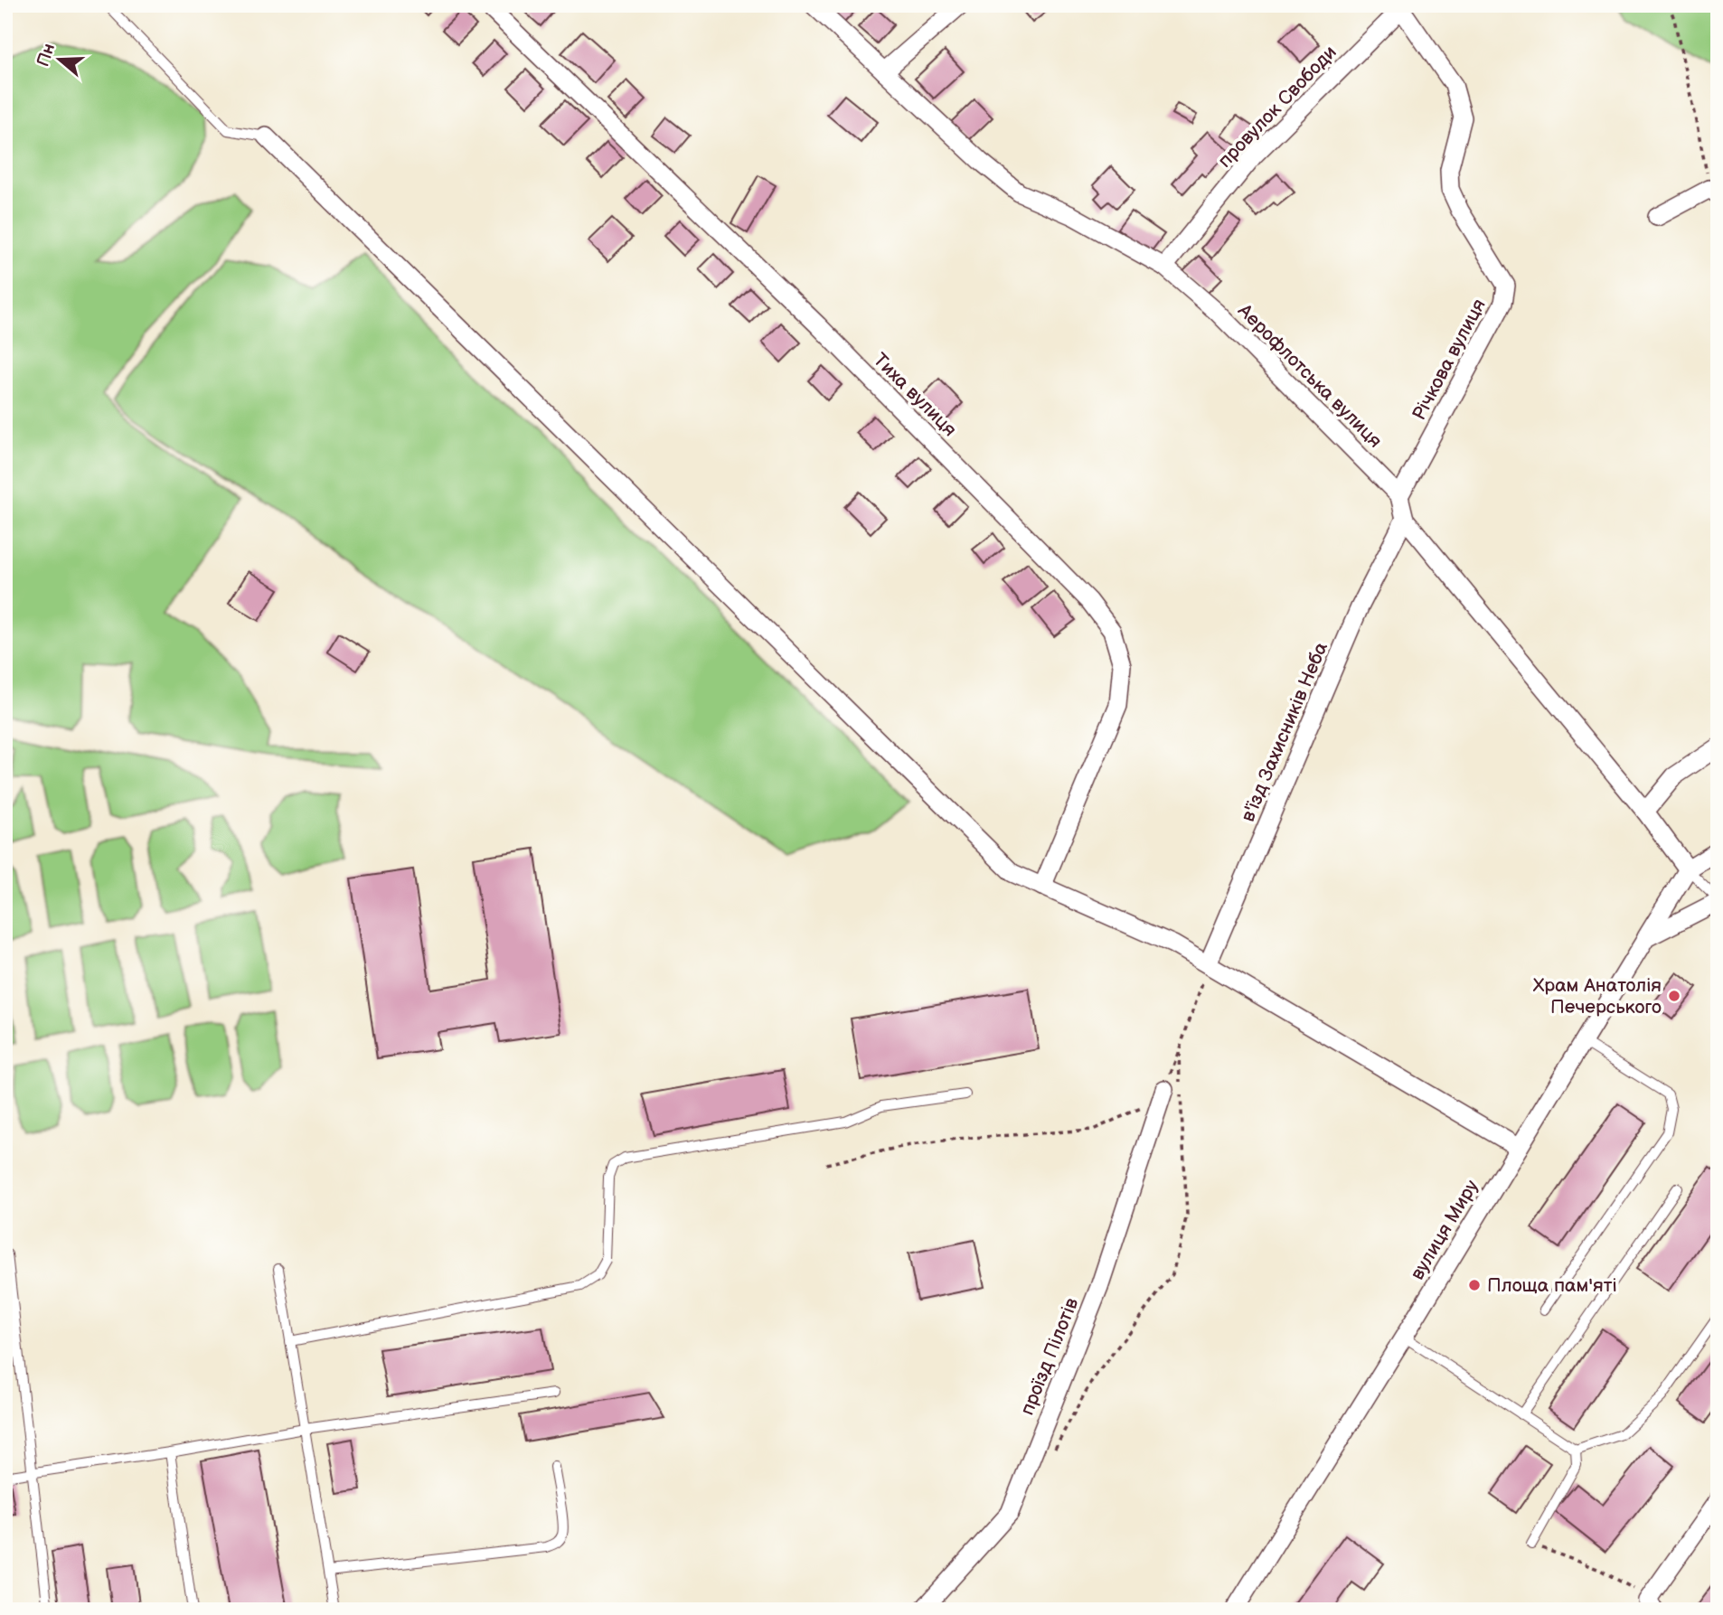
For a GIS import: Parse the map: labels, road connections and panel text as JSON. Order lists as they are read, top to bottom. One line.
{"streets":{"street":["провулок Свободи","Річкова вулиця","Аерофлотська вулиця","Тиха вулиця","в'їзд Захисників Неба","вулиця Миру","проїзд Пілотів"]},"crossings":[["провулок Свободи","Річкова вулиця"],["провулок Свободи","Аерофлотська вулиця"],["Річкова вулиця","Аерофлотська вулиця"]],"places":["Храм Анатолія Печерського","Площа пам'яті"],"north":"left"}
